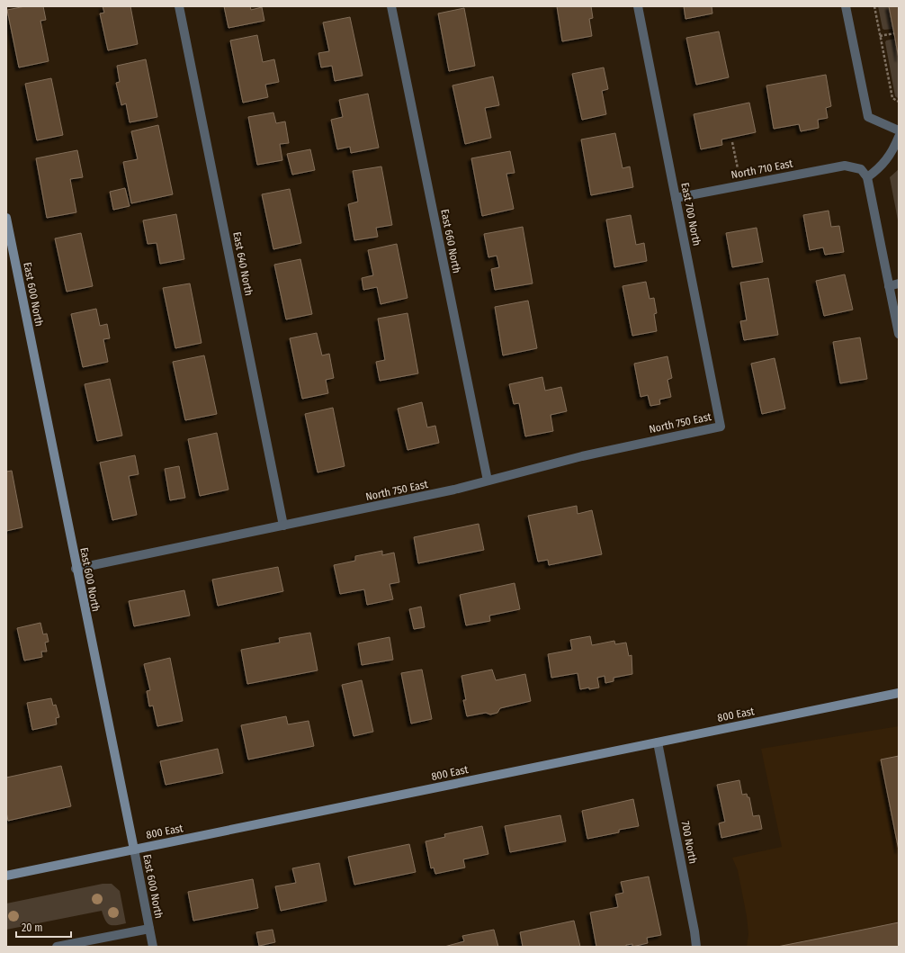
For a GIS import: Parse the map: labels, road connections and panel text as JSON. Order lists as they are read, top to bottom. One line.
{"streets":{"main road":["East 600 North","800 East"],"street":["North 710 East","East 700 North","East 660 North","East 640 North","North 750 East","700 North"]},"crossings":[["North 710 East","East 700 North"],["East 700 North","North 750 East"],["East 660 North","North 750 East"],["East 640 North","North 750 East"],["East 600 North","North 750 East"],["East 600 North","800 East"],["800 East","700 North"]],"scale_bar":"20 m"}
